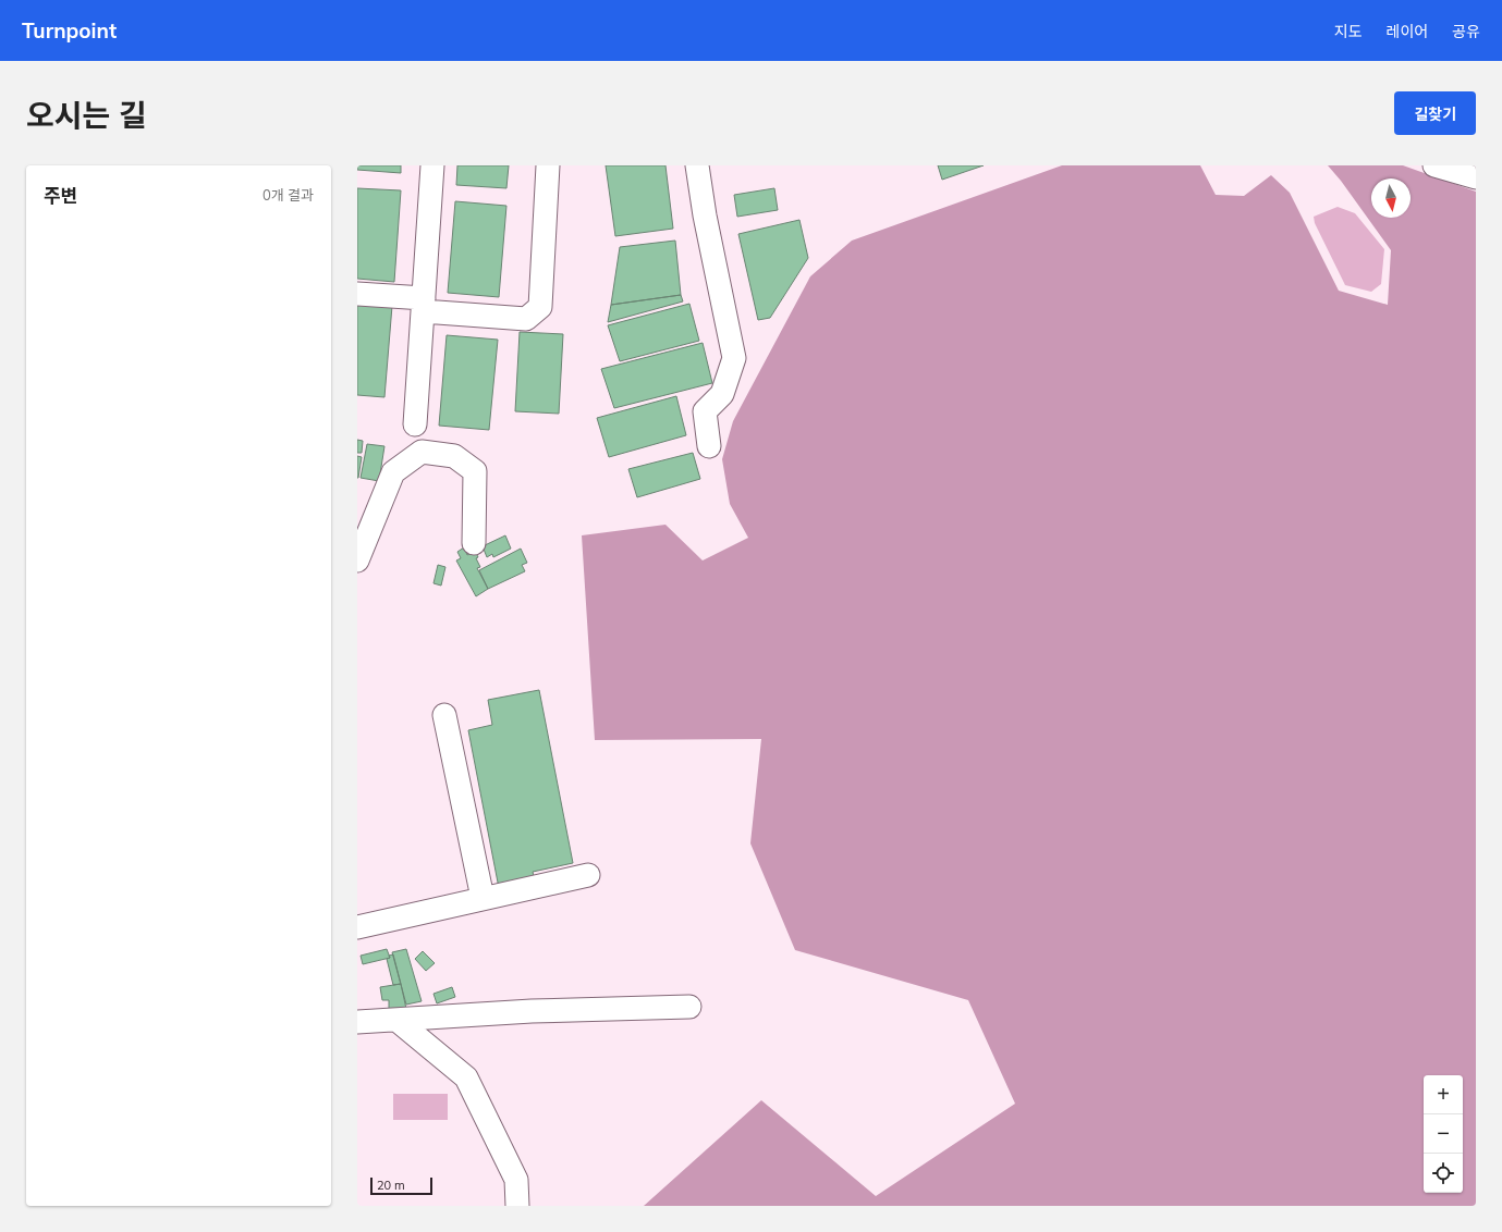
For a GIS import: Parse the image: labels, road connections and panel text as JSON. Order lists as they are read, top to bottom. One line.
{"scale_bar":"20 m","north":"bottom","page":{"header":"Turnpoint","nav":["지도","레이어","공유"],"title":"오시는 길","buttons":"길찾기","heading":["주변","0개 결과"],"map_buttons":["+","−"],"scale":"20 m"}}
